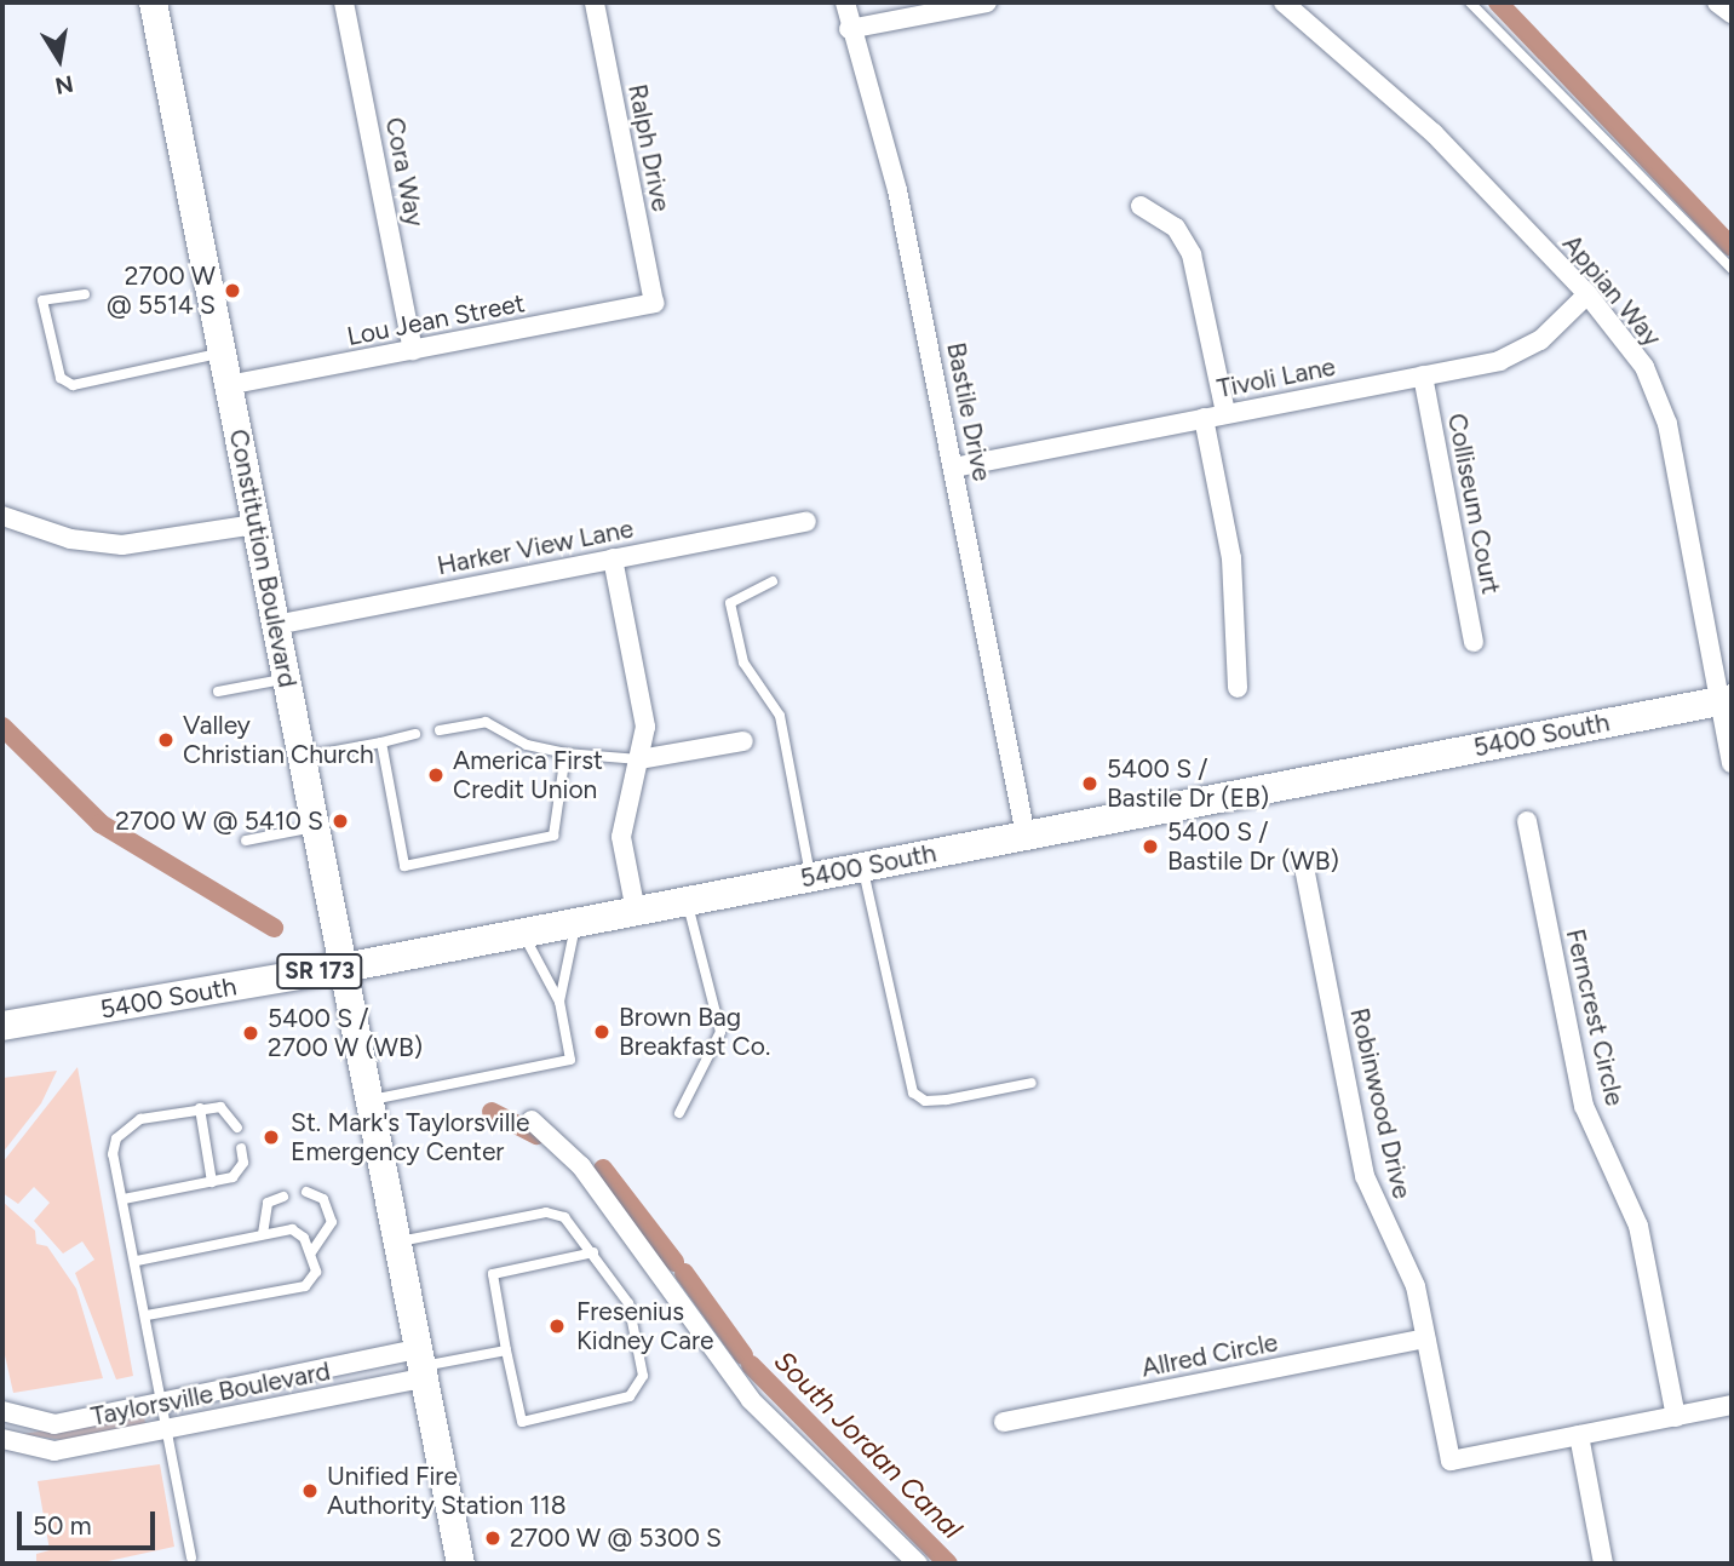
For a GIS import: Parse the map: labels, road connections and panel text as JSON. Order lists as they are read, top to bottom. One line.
{"streets":{"main road":["Constitution Boulevard","5400 South","SR 173"],"street":["Ralph Drive","Cora Way","Appian Way","Lou Jean Street","Tivoli Lane","Bastile Drive","Colliseum Court","Harker View Lane","Ferncrest Circle","Robinwood Drive","Allred Circle","Taylorsville Boulevard"]},"crossings":[["Ralph Drive","Lou Jean Street"],["Cora Way","Lou Jean Street"],["Appian Way","Tivoli Lane"],["Appian Way","5400 South"],["Lou Jean Street","Constitution Boulevard"],["Tivoli Lane","Bastile Drive"],["Tivoli Lane","Colliseum Court"],["Bastile Drive","5400 South"],["Harker View Lane","Constitution Boulevard"],["Constitution Boulevard","5400 South"],["Constitution Boulevard","Taylorsville Boulevard"],["Ferncrest Circle","Robinwood Drive"],["Robinwood Drive","Allred Circle"]],"water":["South Jordan Canal"],"places":["2700 W @ 5514 S","Valley Christian Church","America First Credit Union","5400 S / Bastile Dr (EB)","2700 W @ 5410 S","5400 S / Bastile Dr (WB)","Brown Bag Breakfast Co.","5400 S / 2700 W (WB)","St. Mark's Taylorsville Emergency Center","Fresenius Kidney Care","Unified Fire Authority Station 118","2700 W @ 5300 S"],"scale_bar":"50 m","north":"bottom"}
